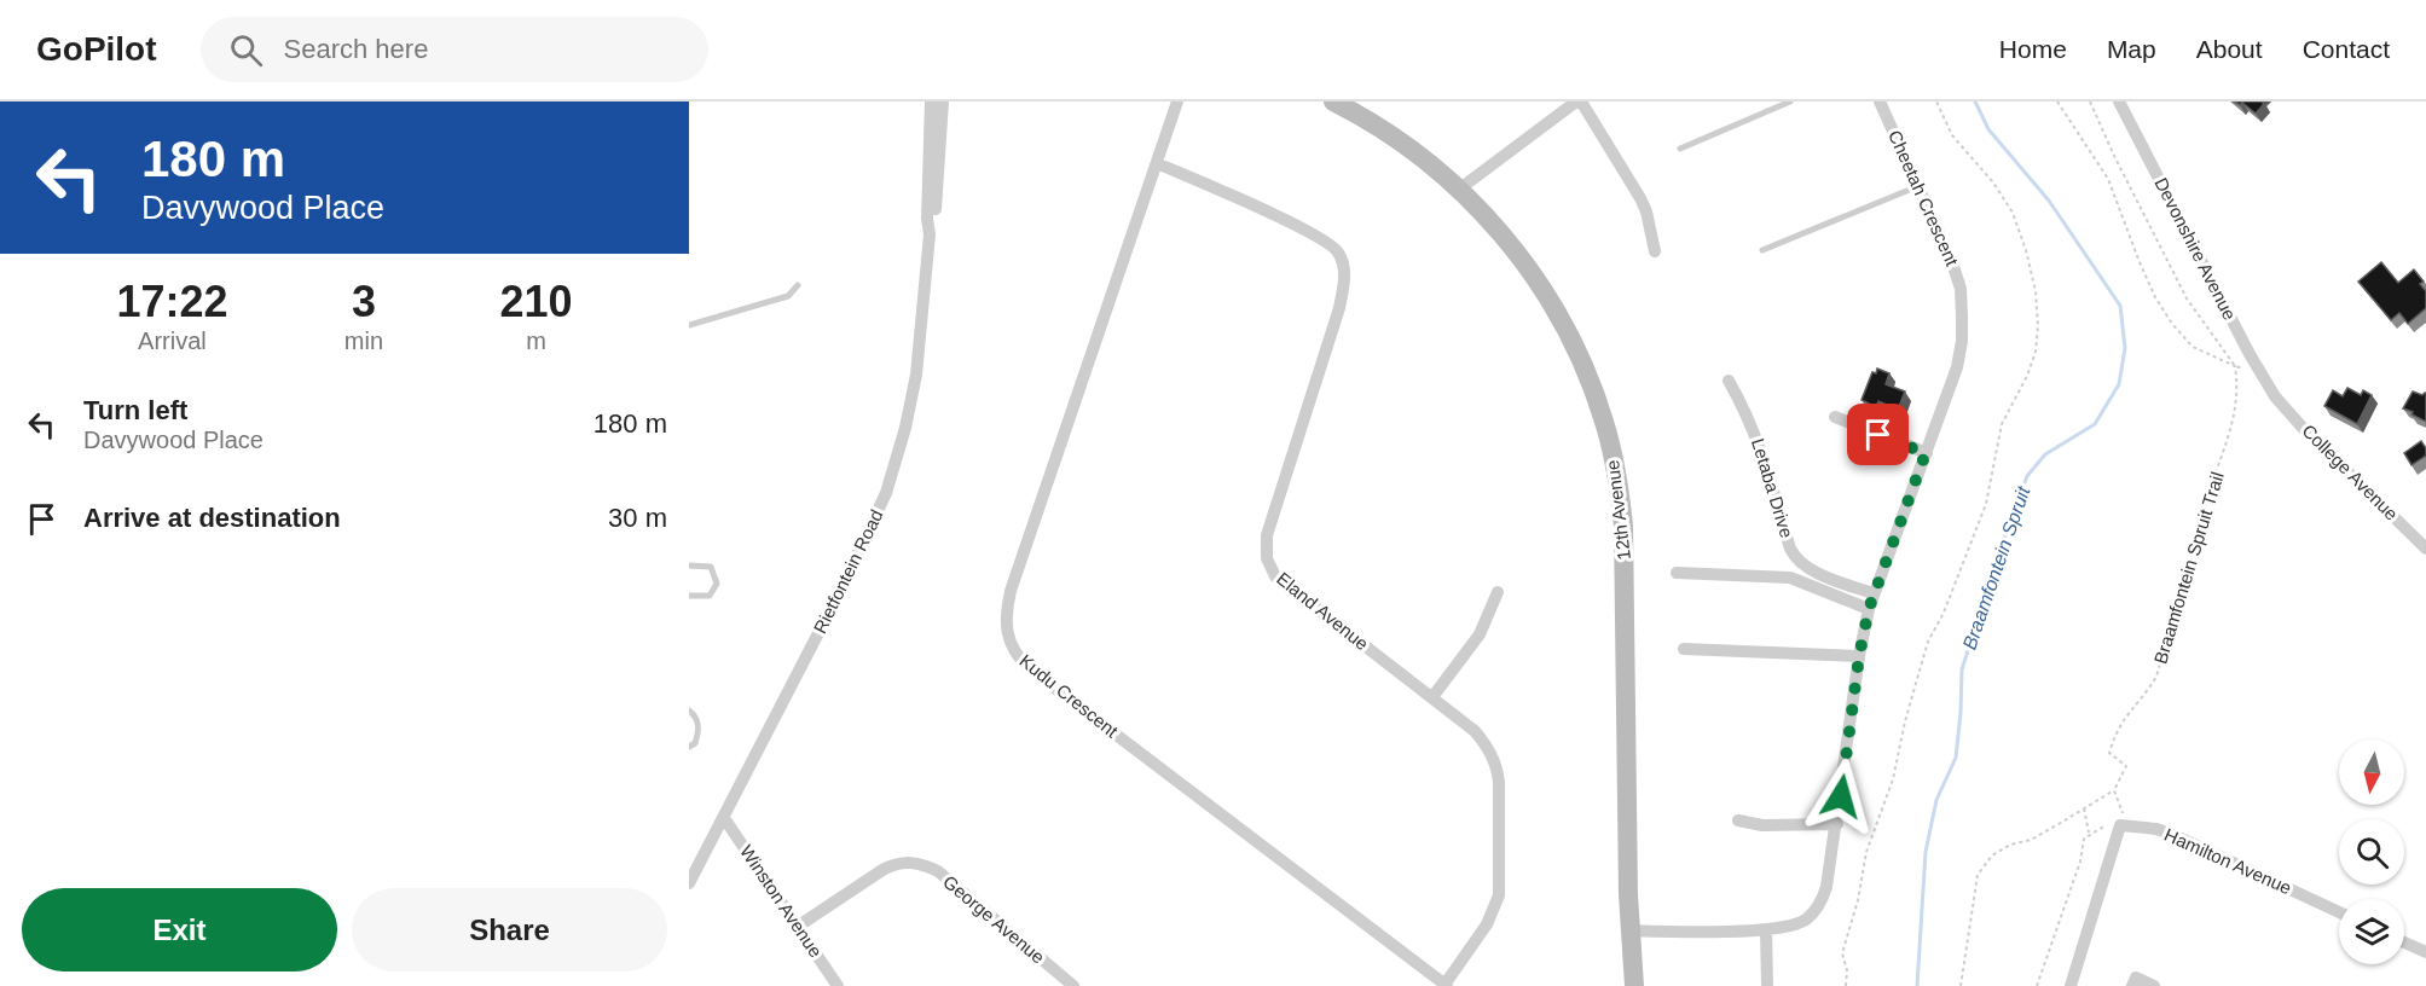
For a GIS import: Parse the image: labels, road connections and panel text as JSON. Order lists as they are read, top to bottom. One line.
{"streets":{"street":["Cheetah Crescent","Devonshire Avenue","College Avenue","Letaba Drive","12th Avenue","Rietfontein Road","Eland Avenue","Kudu Crescent","Hamilton Avenue","Winston Avenue","George Avenue"],"path":["Braamfontein Spruit Trail"]},"crossings":[["Cheetah Crescent","Letaba Drive"],["Cheetah Crescent","12th Avenue"],["Devonshire Avenue","College Avenue"],["Rietfontein Road","Winston Avenue"],["Eland Avenue","Kudu Crescent"],["Winston Avenue","George Avenue"]],"water":["Braamfontein Spruit"],"north":"bottom","page":{"header":"GoPilot","search":"Search here","nav":["Home","Map","About","Contact"],"turn":["180 m","Davywood Place"],"eta":["17:22","Arrival","3","min","210","m"],"list":[{"name":"Turn left","note":"Davywood Place","value":"180 m"},{"name":"Arrive at destination","value":"30 m"}],"buttons":["Exit","Share"]}}
